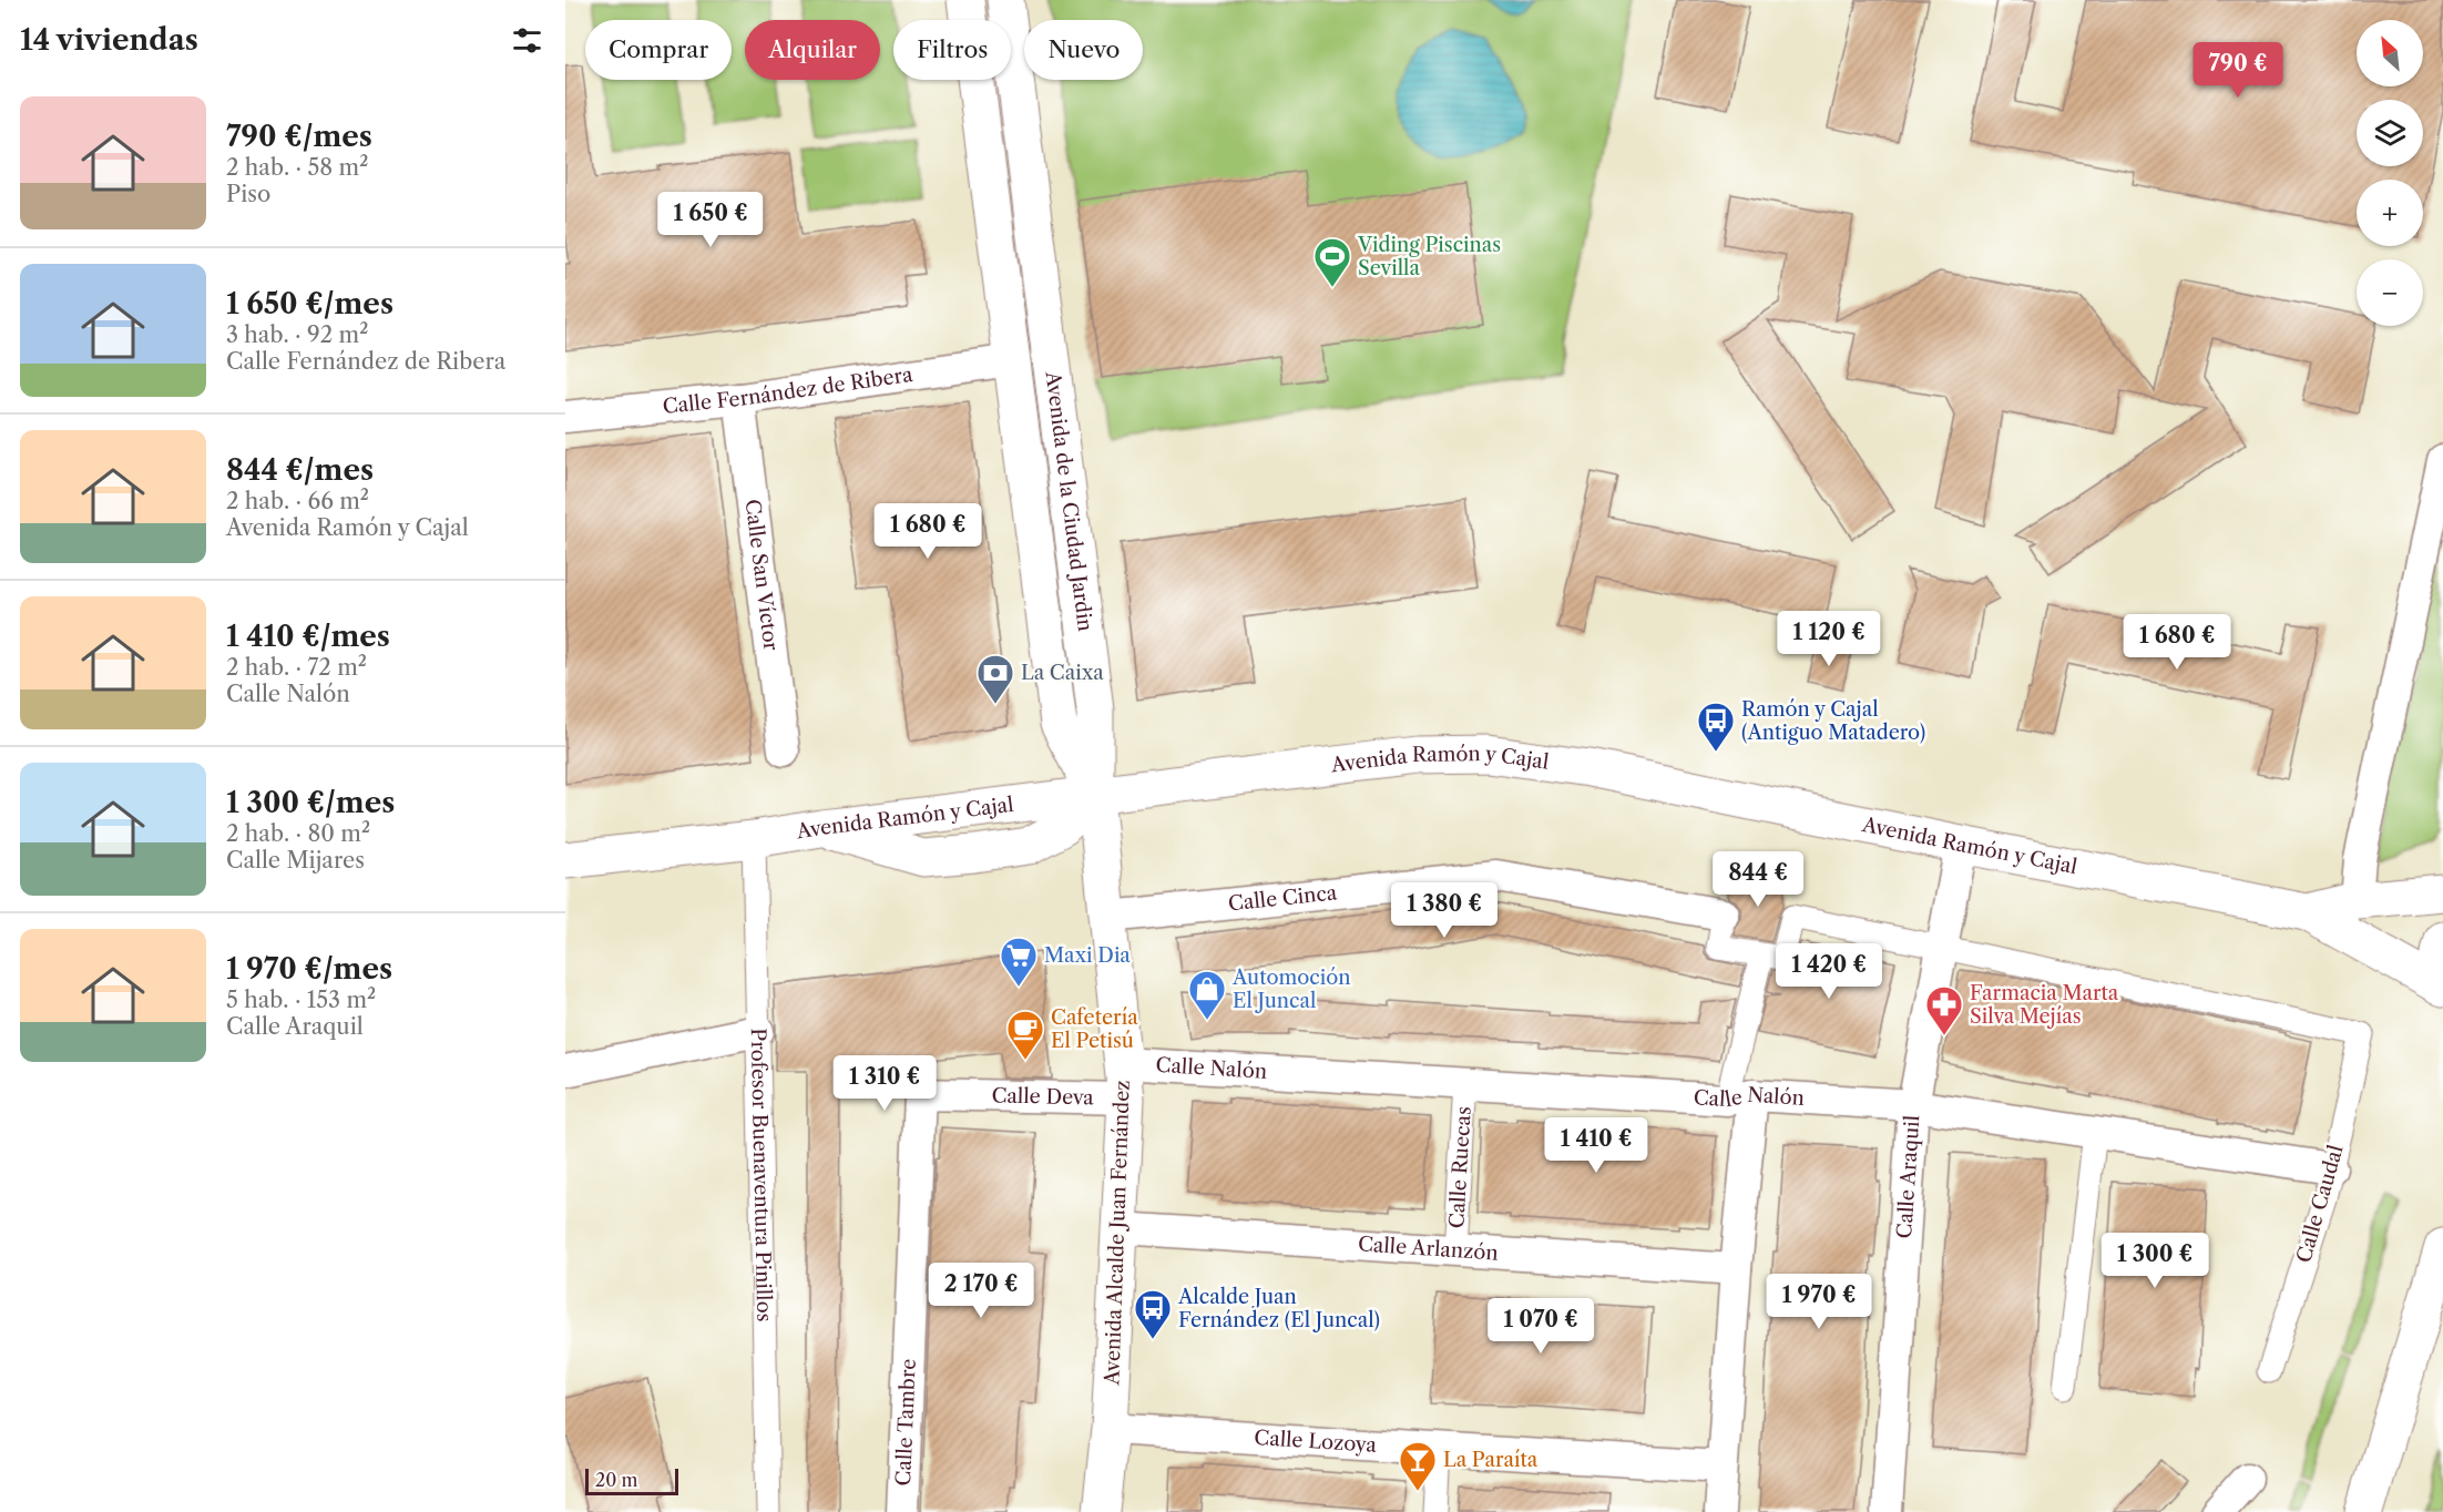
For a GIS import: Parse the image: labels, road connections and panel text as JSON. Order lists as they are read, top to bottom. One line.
{"streets":{"main road":["Avenida de la Ciudad Jardin","Avenida Ramón y Cajal","Avenida Alcalde Juan Fernández"],"street":["Calle Fernández de Ribera","Calle San Víctor","Calle Cinca","Calle Nalón","Calle Deva","Calle Ruecas","Profesor Buenaventura Pinillos","Calle Araquil","Calle Caudal","Calle Arlanzón","Calle Tambre","Calle Lozoya"]},"crossings":[["Calle Fernández de Ribera","Avenida de la Ciudad Jardin"],["Calle Fernández de Ribera","Calle San Víctor"],["Avenida de la Ciudad Jardin","Avenida Ramón y Cajal"],["Avenida de la Ciudad Jardin","Avenida Alcalde Juan Fernández"],["Avenida Ramón y Cajal","Profesor Buenaventura Pinillos"],["Avenida Ramón y Cajal","Calle Araquil"],["Avenida Ramón y Cajal","Avenida Alcalde Juan Fernández"],["Calle Cinca","Avenida Alcalde Juan Fernández"],["Calle Nalón","Calle Ruecas"],["Calle Nalón","Calle Araquil"],["Calle Nalón","Calle Caudal"],["Calle Nalón","Avenida Alcalde Juan Fernández"],["Calle Deva","Avenida Alcalde Juan Fernández"],["Calle Deva","Calle Tambre"],["Calle Ruecas","Calle Arlanzón"],["Calle Araquil","Calle Caudal"],["Avenida Alcalde Juan Fernández","Calle Arlanzón"],["Avenida Alcalde Juan Fernández","Calle Lozoya"]],"places":{"sports":["Viding Piscinas Sevilla"],"bank":["La Caixa"],"bus stop":["Ramón y Cajal (Antiguo Matadero)","Alcalde Juan Fernández (El Juncal)"],"supermarket":["Maxi Dia"],"shop":["Automoción El Juncal"],"pharmacy":["Farmacia Marta Silva Mejías"],"cafe":["Cafetería El Petisú"],"bar":["La Paraíta"]},"scale_bar":"20 m","north":"top left","page":{"heading":"14 viviendas","map_buttons":["+","−"],"chip":["Comprar","Alquilar","Filtros","Nuevo"],"price":["790 €","1 650 €","1 680 €","1 120 €","1 680 €","844 €","1 380 €","1 420 €","1 310 €","1 410 €","1 300 €","2 170 €","1 970 €","1 070 €"],"list":[{"name":"790 €/mes","note":"2 hab. · 58 m² · Piso"},{"name":"1 650 €/mes","note":"3 hab. · 92 m² · Calle Fernández de Ribera"},{"name":"844 €/mes","note":"2 hab. · 66 m² · Avenida Ramón y Cajal"},{"name":"1 410 €/mes","note":"2 hab. · 72 m² · Calle Nalón"},{"name":"1 300 €/mes","note":"2 hab. · 80 m² · Calle Mijares"},{"name":"1 970 €/mes","note":"5 hab. · 153 m² · Calle Araquil"}],"scale":"20 m"}}
